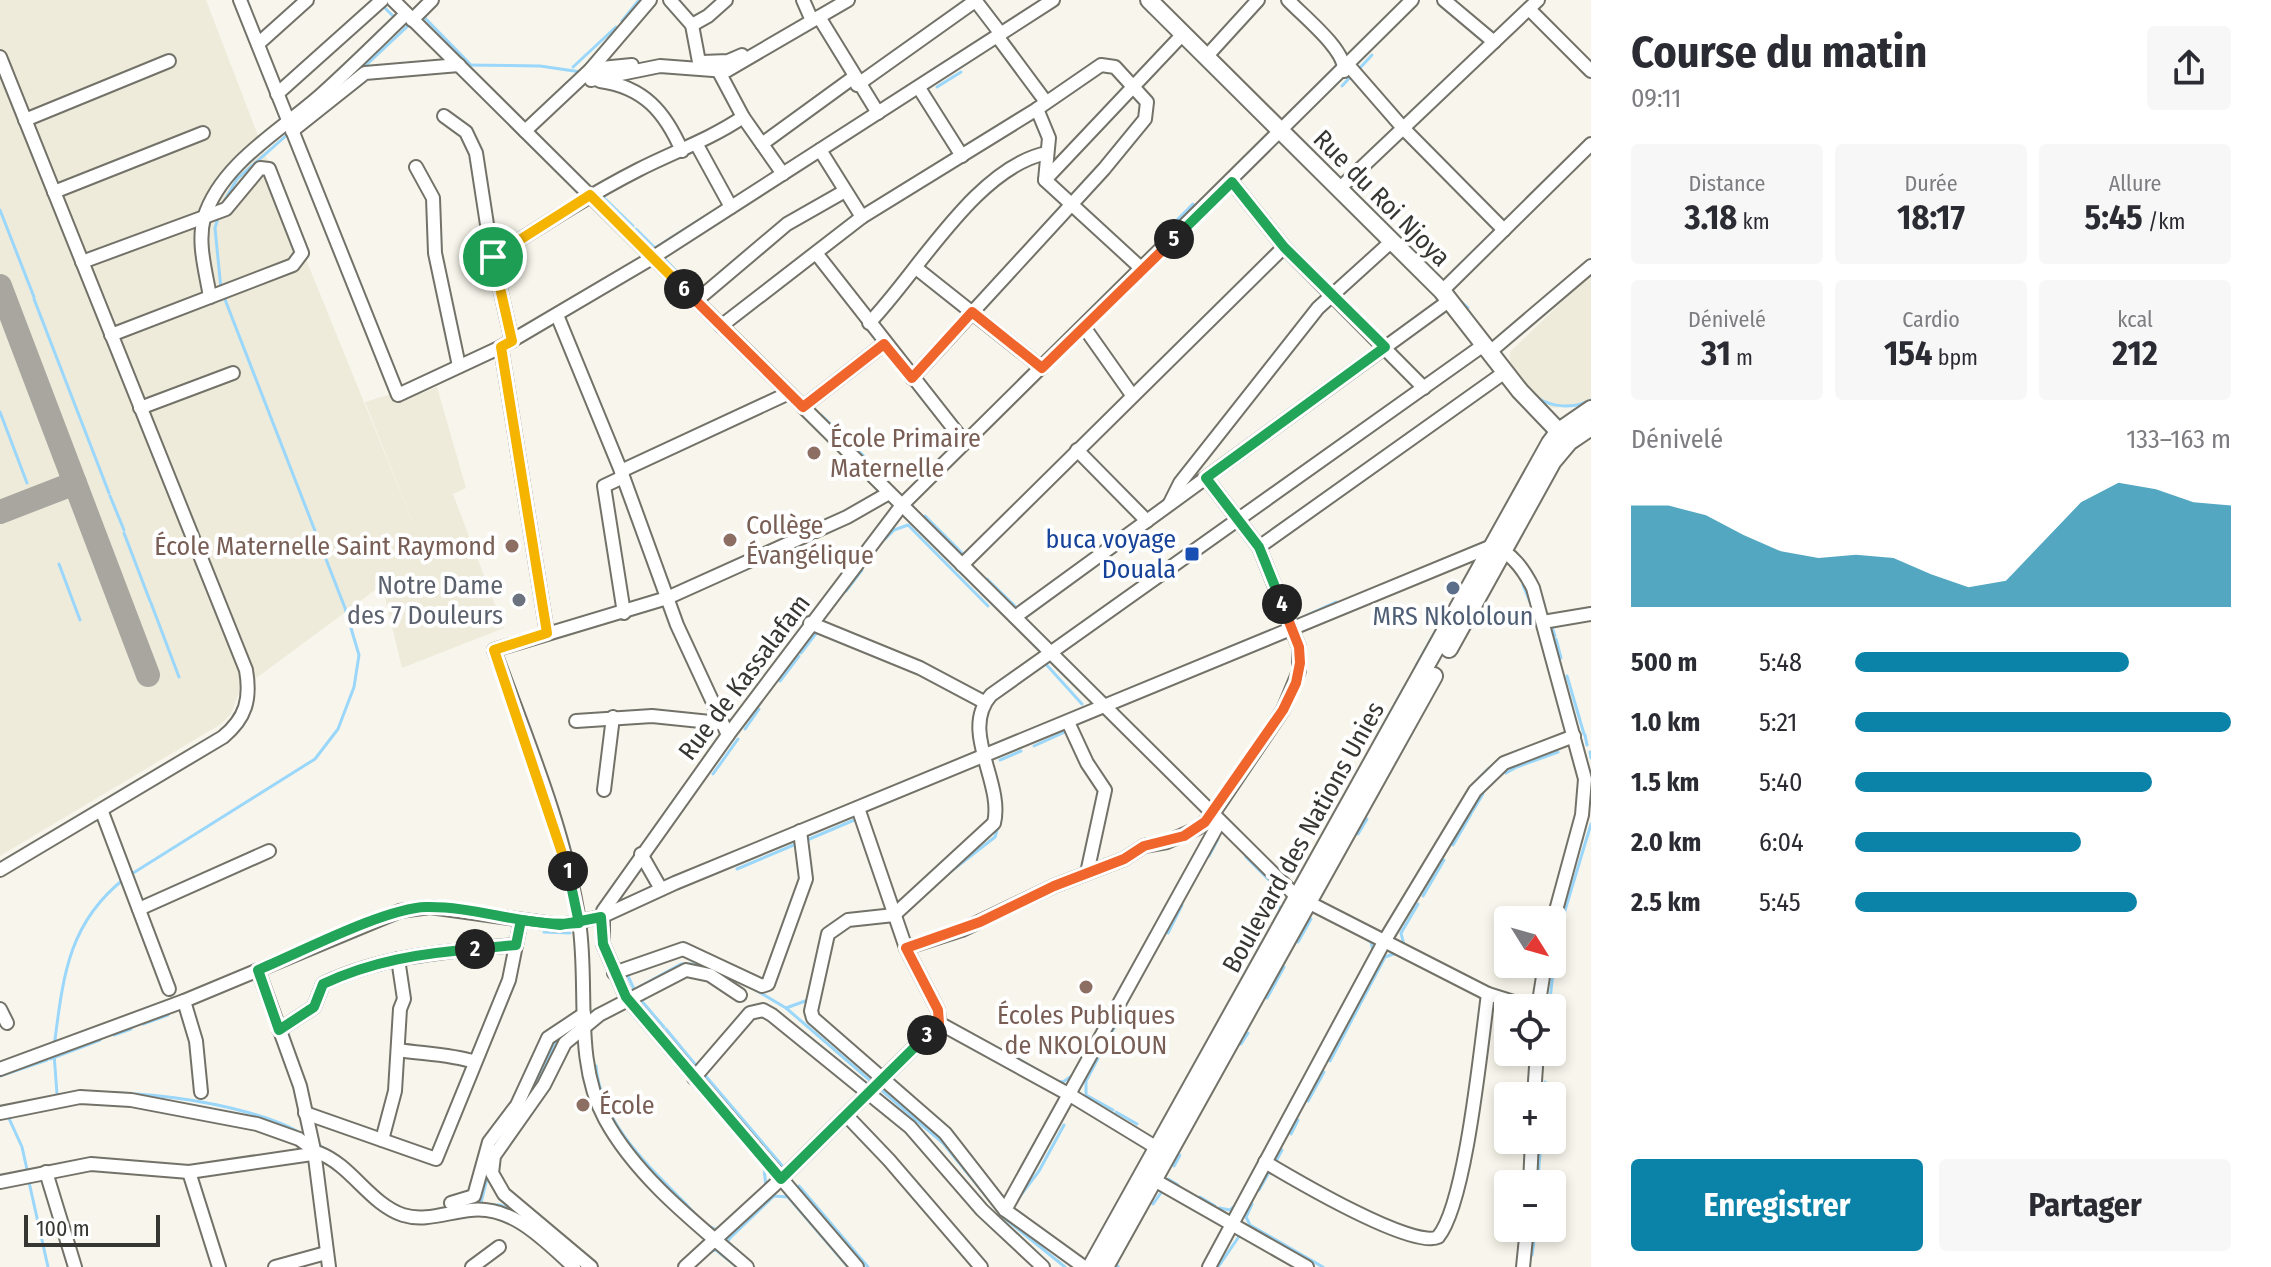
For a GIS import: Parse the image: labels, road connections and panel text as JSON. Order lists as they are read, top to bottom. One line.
{"streets":{"main road":["Rue du Roi Njoya","Boulevard des Nations Unies"],"street":["Rue de Kassalafam"]},"crossings":[["Rue du Roi Njoya","Rue de Kassalafam"],["Rue du Roi Njoya","Boulevard des Nations Unies"]],"places":{"other":["École Primaire Maternelle","Collège Évangélique","École Maternelle Saint Raymond","MRS Nkololoun","Notre Dame des 7 Douleurs","Écoles Publiques de NKOLOLOUN","École"],"transit":["buca voyage Douala"]},"scale_bar":"100 m","north":"bottom right","page":{"heading":["Course du matin","09:11"],"stats":[["Distance","3.18 km"],["Durée","18:17"],["Allure","5:45 /km"],["Dénivelé","31 m"],["Cardio","154 bpm"],["kcal","212"]],"pins":["5","6","4","1","2","3"],"chart":["Dénivelé","133–163 m"],"list":[{"name":"500 m","note":"5:48"},{"name":"1.0 km","note":"5:21"},{"name":"1.5 km","note":"5:40"},{"name":"2.0 km","note":"6:04"},{"name":"2.5 km","note":"5:45"}],"map_buttons":["+","−"],"buttons":["Enregistrer","Partager"],"scale":"100 m"}}
